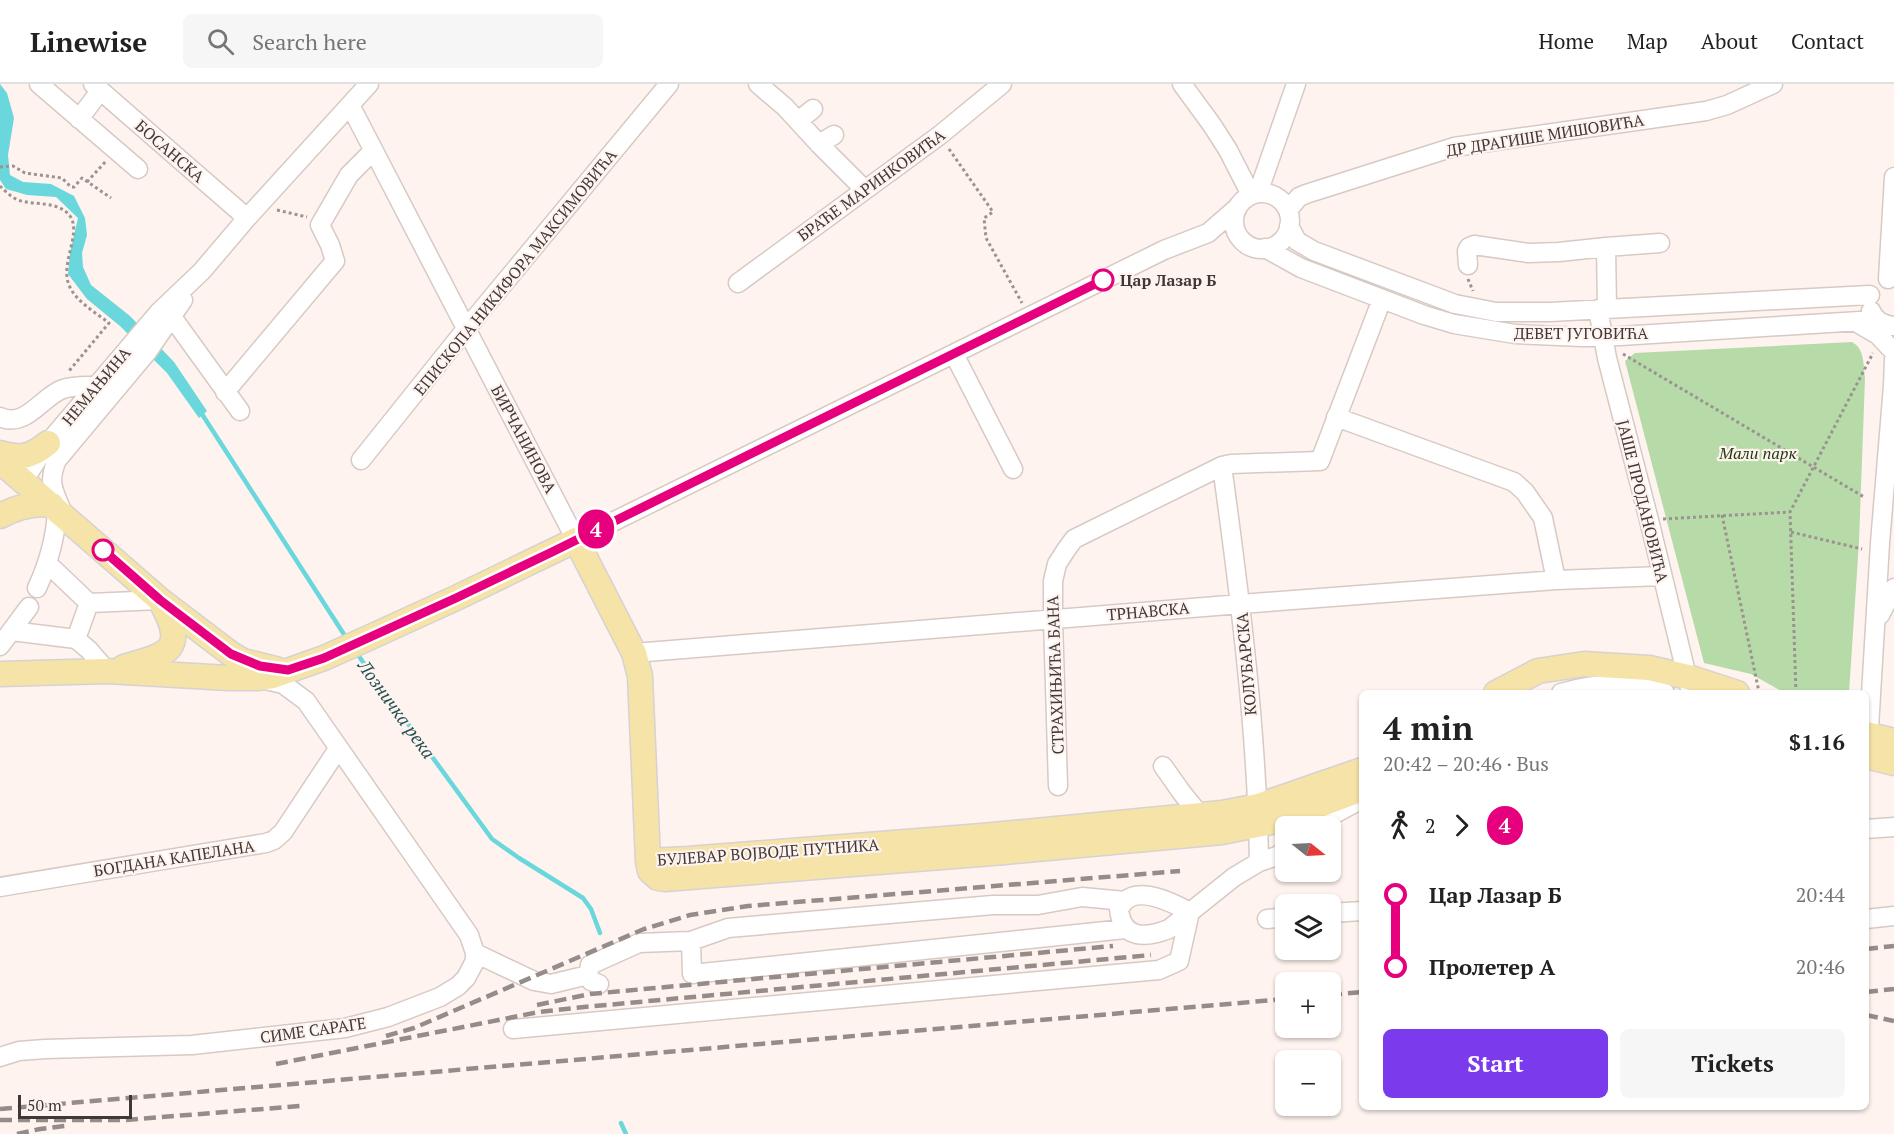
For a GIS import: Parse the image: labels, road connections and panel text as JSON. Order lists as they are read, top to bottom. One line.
{"streets":{"main road":["НЕМАЊИНА","БИРЧАНИНОВА","БУЛЕВАР ВОЈВОДЕ ПУТНИКА"],"street":["ДР ДРАГИШЕ МИШОВИЋА","БОСАНСКА","БРАЋЕ МАРИНКОВИЋА","ЕПИСКОПА НИКИФОРА МАКСИМОВИЋА","ДЕВЕТ ЈУГОВИЋА","ЈАШЕ ПРОДАНОВИЋА","ТРНАВСКА","КОЛУБАРСКА","СТРАХИЊИЋА БАНА","БОГДАНА КАПЕЛАНА","СИМЕ САРАГЕ"]},"crossings":[["ДР ДРАГИШЕ МИШОВИЋА","ДЕВЕТ ЈУГОВИЋА"],["БОСАНСКА","НЕМАЊИНА"],["ЕПИСКОПА НИКИФОРА МАКСИМОВИЋА","БИРЧАНИНОВА"],["ДЕВЕТ ЈУГОВИЋА","ЈАШЕ ПРОДАНОВИЋА"],["ДЕВЕТ ЈУГОВИЋА","СТРАХИЊИЋА БАНА"],["НЕМАЊИНА","БИРЧАНИНОВА"],["БИРЧАНИНОВА","ТРНАВСКА"],["БИРЧАНИНОВА","БУЛЕВАР ВОЈВОДЕ ПУТНИКА"],["ЈАШЕ ПРОДАНОВИЋА","ТРНАВСКА"],["ТРНАВСКА","КОЛУБАРСКА"],["ТРНАВСКА","СТРАХИЊИЋА БАНА"],["КОЛУБАРСКА","СТРАХИЊИЋА БАНА"],["КОЛУБАРСКА","БУЛЕВАР ВОЈВОДЕ ПУТНИКА"]],"water":["Лозничка река"],"parks":["Мали парк"],"places":["Цар Лазар Б"],"lines":["bus line 4"],"scale_bar":"50 m","north":"right","page":{"header":"Linewise","search":"Search here","nav":["Home","Map","About","Contact"],"on_map":"4","heading":["4 min","20:42 – 20:46 · Bus","$1.16"],"legs":["2","4"],"map_buttons":["+","−"],"list":[{"name":"Цар Лазар Б","value":"20:44"},{"name":"Пролетер А","value":"20:46"}],"buttons":["Start","Tickets"],"scale":"50 m"}}
